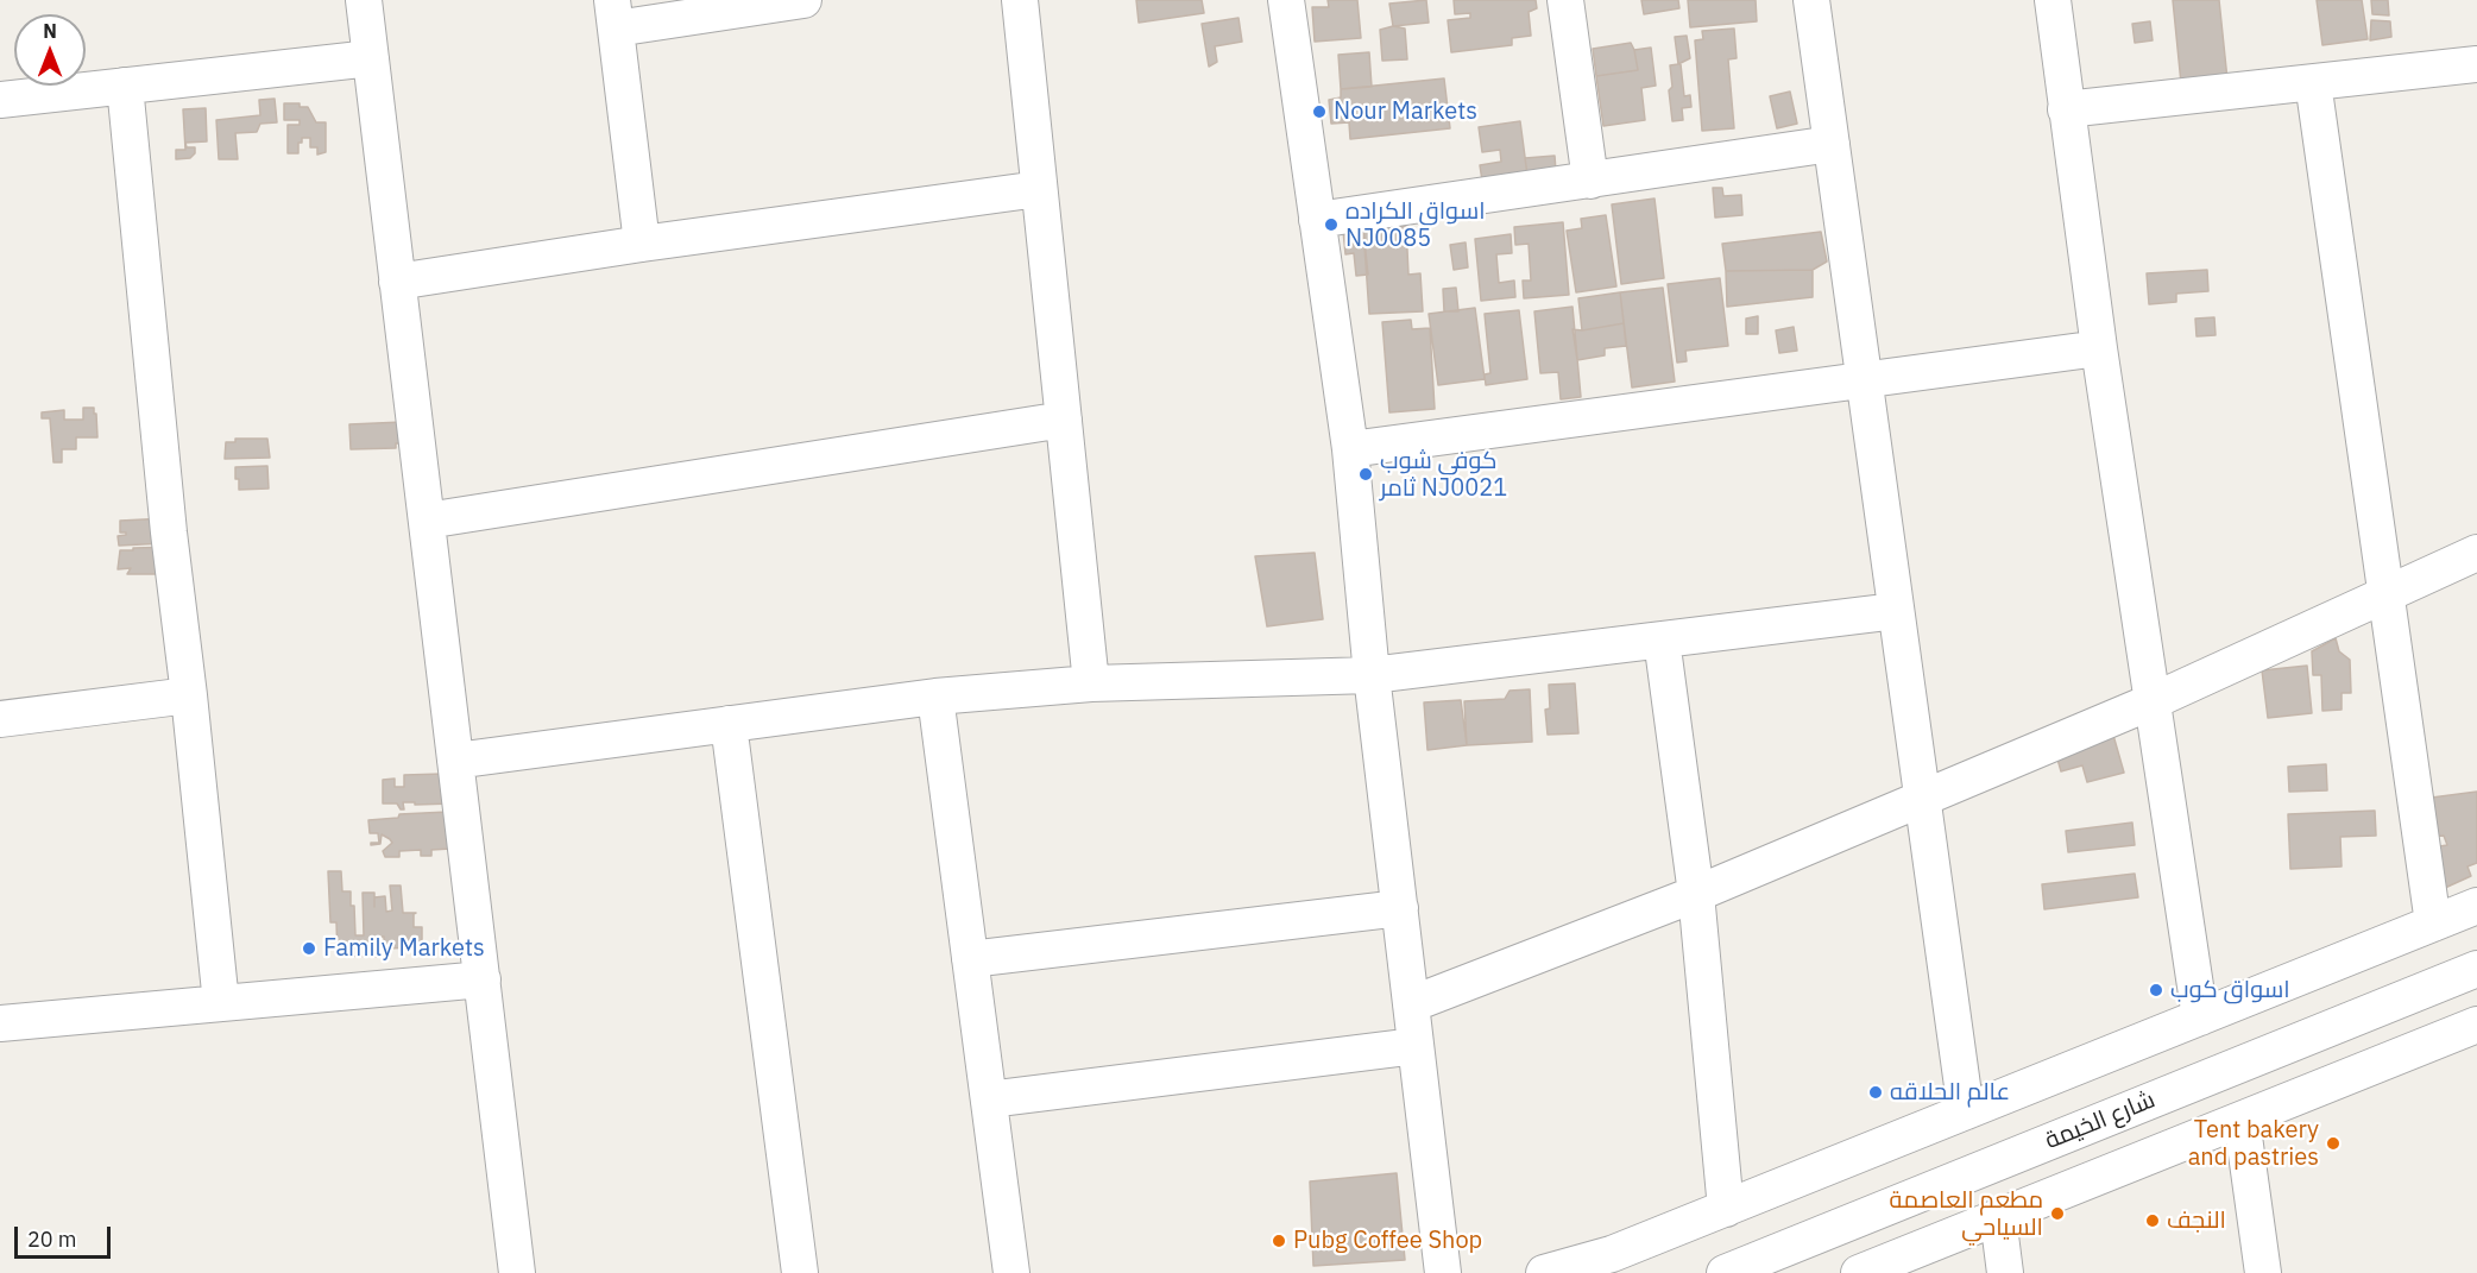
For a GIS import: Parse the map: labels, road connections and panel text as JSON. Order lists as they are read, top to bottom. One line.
{"streets":{"street":["شارع الخيمة"]},"places":["Nour Markets","اسواق الكراده NJ0085","كوفي شوب ثامر NJ0021","Family Markets","اسواق كوب","عالم الحلاقه","Tent bakery and pastries","مطعم العاصمة السياحي","النجف","Pubg Coffee Shop"],"scale_bar":"20 m","north":"top"}
